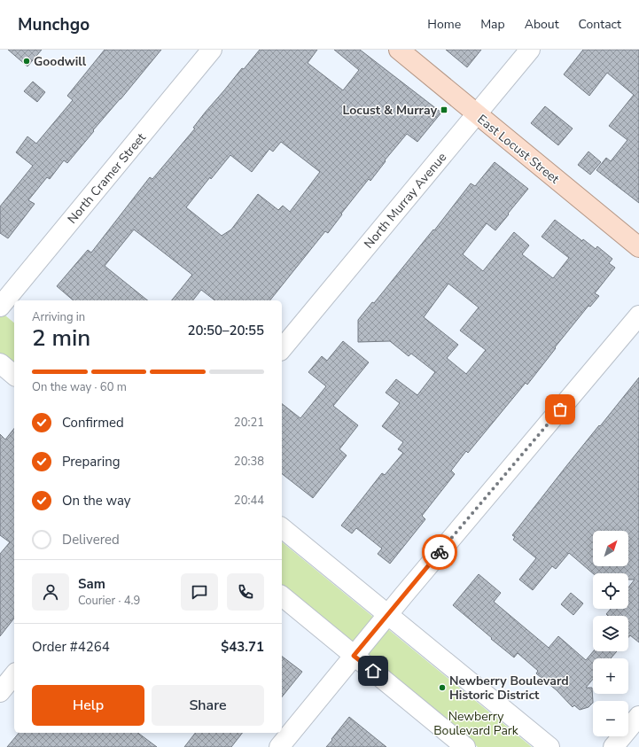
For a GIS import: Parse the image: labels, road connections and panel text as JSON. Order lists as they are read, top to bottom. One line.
{"streets":{"main road":["East Locust Street"],"street":["North Cramer Street","North Murray Avenue"]},"crossings":[["East Locust Street","North Murray Avenue"]],"parks":["Newberry Boulevard Park"],"places":{"other":["Goodwill","Newberry Boulevard Historic District"],"transit":["Locust & Murray"]},"north":"top right","page":{"header":"Munchgo","nav":["Home","Map","About","Contact"],"heading":["2 min","Arriving in","20:50–20:55"],"panel":["Sam","Courier · 4.9","Order #4264","$43.71"],"bar":"On the way · 60 m","list":[["Confirmed","20:21"],["Preparing","20:38"],["On the way","20:44"],"Delivered"],"map_buttons":["+","−"],"buttons":["Help","Share"]}}
